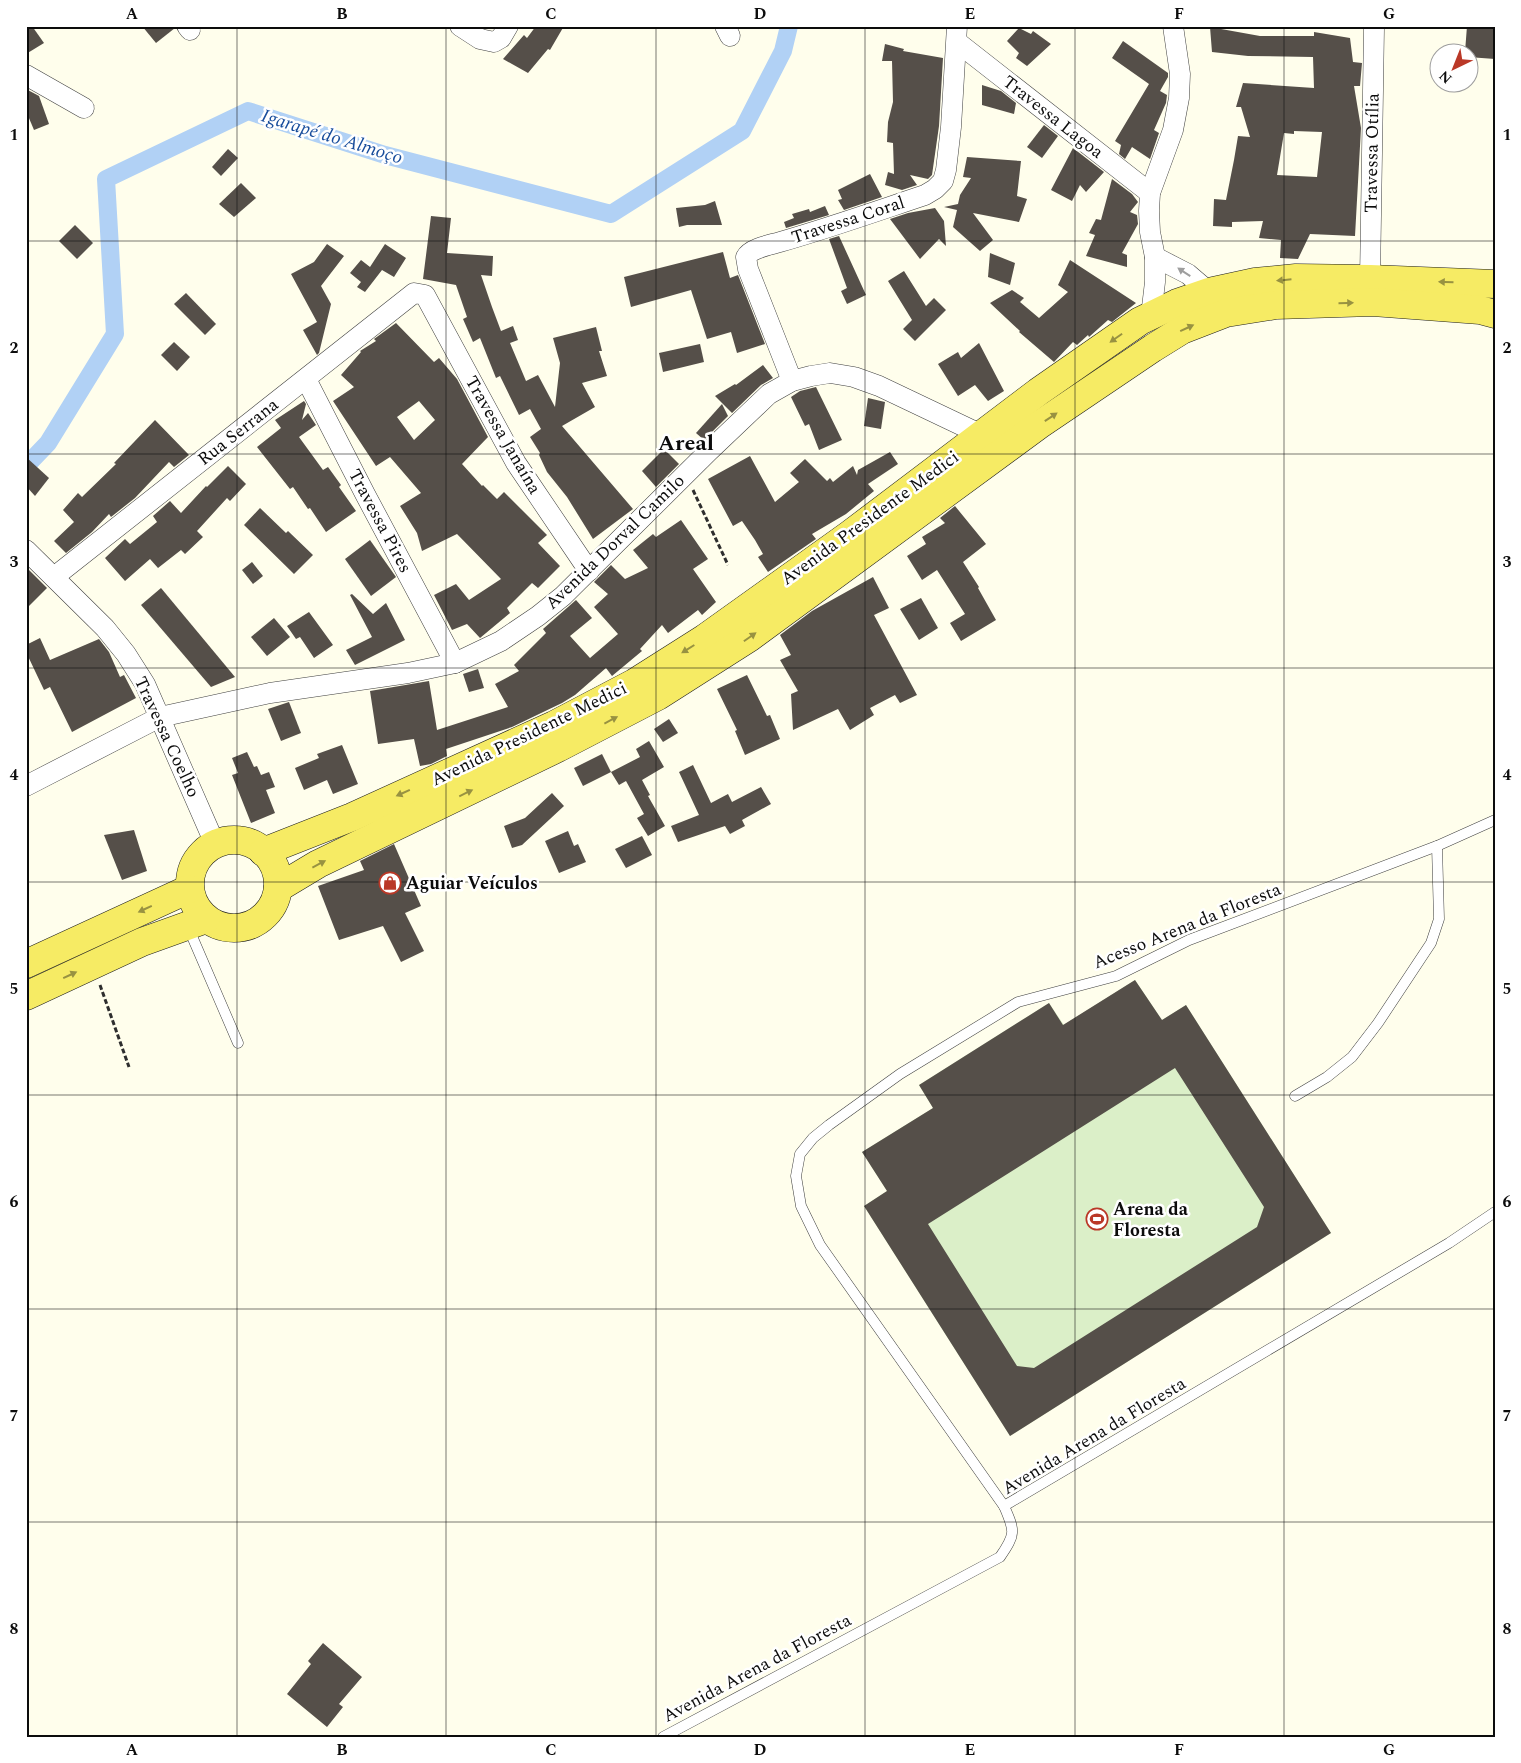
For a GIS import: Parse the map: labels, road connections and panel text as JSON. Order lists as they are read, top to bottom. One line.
{"streets":{"main road":["Avenida Presidente Medici"],"street":["Travessa Lagoa","Travessa Otília","Travessa Coral","Rua Serrana","Travessa Janaína","Travessa Pires","Avenida Dorval Camilo","Travessa Coelho"],"lane":["Acesso Arena da Floresta","Avenida Arena da Floresta"]},"crossings":[["Travessa Lagoa","Travessa Coral"],["Travessa Otília","Avenida Presidente Medici"],["Travessa Coral","Avenida Dorval Camilo"],["Rua Serrana","Travessa Janaína"],["Rua Serrana","Travessa Pires"],["Rua Serrana","Travessa Coelho"],["Travessa Janaína","Avenida Dorval Camilo"],["Avenida Presidente Medici","Avenida Dorval Camilo"],["Avenida Presidente Medici","Travessa Coelho"],["Travessa Pires","Avenida Dorval Camilo"],["Avenida Dorval Camilo","Travessa Coelho"],["Acesso Arena da Floresta","Avenida Arena da Floresta"]],"districts":["Areal"],"water":["Igarapé do Almoço"],"places":{"shop":["Aguiar Veículos"],"sports":["Arena da Floresta"]},"north":"bottom left","grid":{"columns":["A","B","C","D","E","F","G"],"rows":["1","2","3","4","5","6","7","8"]}}
